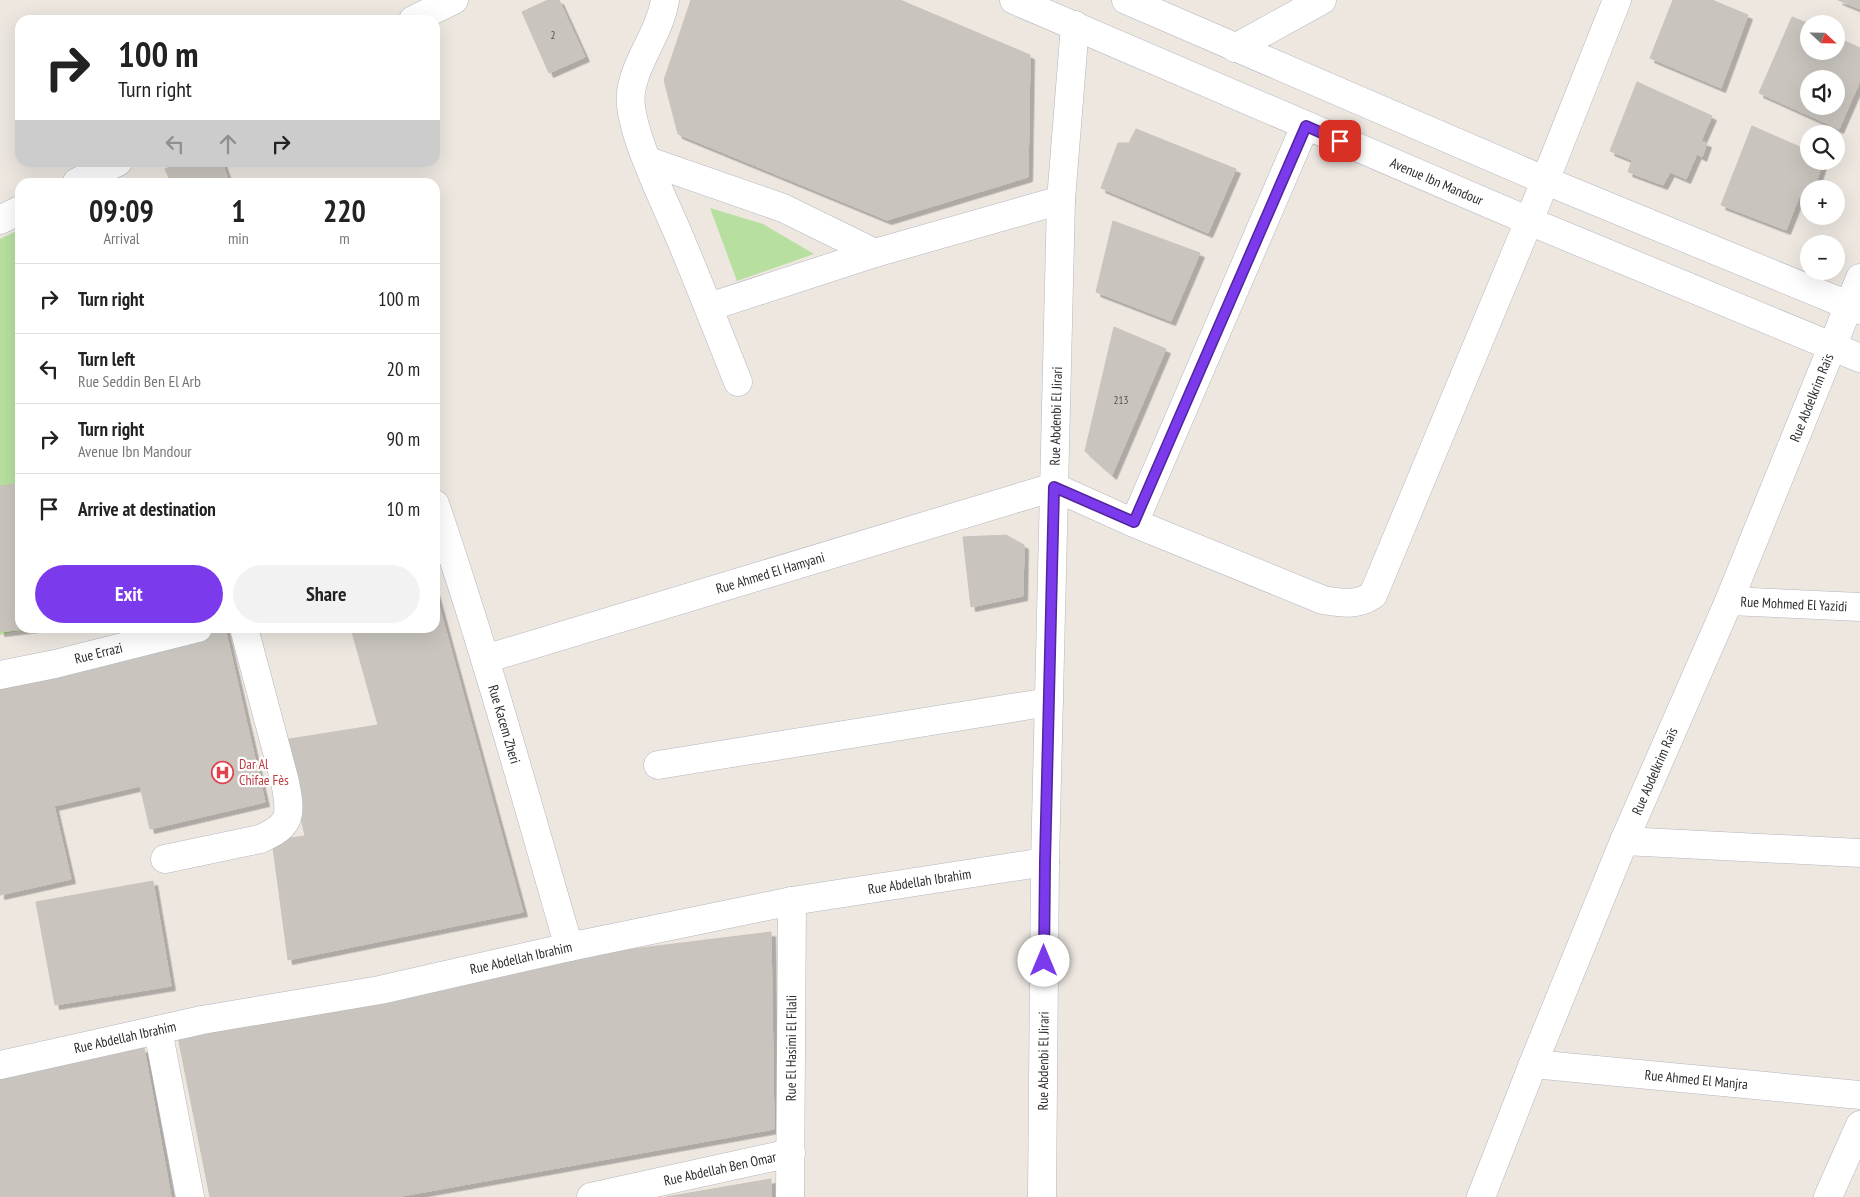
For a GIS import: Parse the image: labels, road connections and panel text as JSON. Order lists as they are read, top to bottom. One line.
{"streets":{"street":["Avenue Ibn Mandour","Rue Abdelkrim Raïs","Rue Abdenbi El Jirari","Rue Ahmed El Hamyani","Rue Mohmed El Yazidi","Rue Errazi","Rue Kacem Zheri","Rue Abdellah Ibrahim","Rue El Hasimi El Filali","Rue Ahmed El Manjra","Rue Abdellah Ben Omar"]},"crossings":[["Avenue Ibn Mandour","Rue Abdelkrim Raïs"],["Avenue Ibn Mandour","Rue Abdenbi El Jirari"],["Rue Abdelkrim Raïs","Rue Mohmed El Yazidi"],["Rue Abdelkrim Raïs","Rue Ahmed El Manjra"],["Rue Abdenbi El Jirari","Rue Ahmed El Hamyani"],["Rue Abdenbi El Jirari","Rue Abdellah Ibrahim"],["Rue Ahmed El Hamyani","Rue Kacem Zheri"],["Rue Kacem Zheri","Rue Abdellah Ibrahim"],["Rue Abdellah Ibrahim","Rue El Hasimi El Filali"],["Rue El Hasimi El Filali","Rue Abdellah Ben Omar"]],"places":{"hospital":["Dar Al Chifae Fès"]},"house_numbers":["2","213"],"north":"right","page":{"map_buttons":["+","−"],"turn":["100 m","Turn right"],"eta":["09:09","Arrival","1","min","220","m"],"list":[{"name":"Turn right","value":"100 m"},{"name":"Turn left","note":"Rue Seddin Ben El Arb","value":"20 m"},{"name":"Turn right","note":"Avenue Ibn Mandour","value":"90 m"},{"name":"Arrive at destination","value":"10 m"}],"buttons":["Exit","Share"]}}
